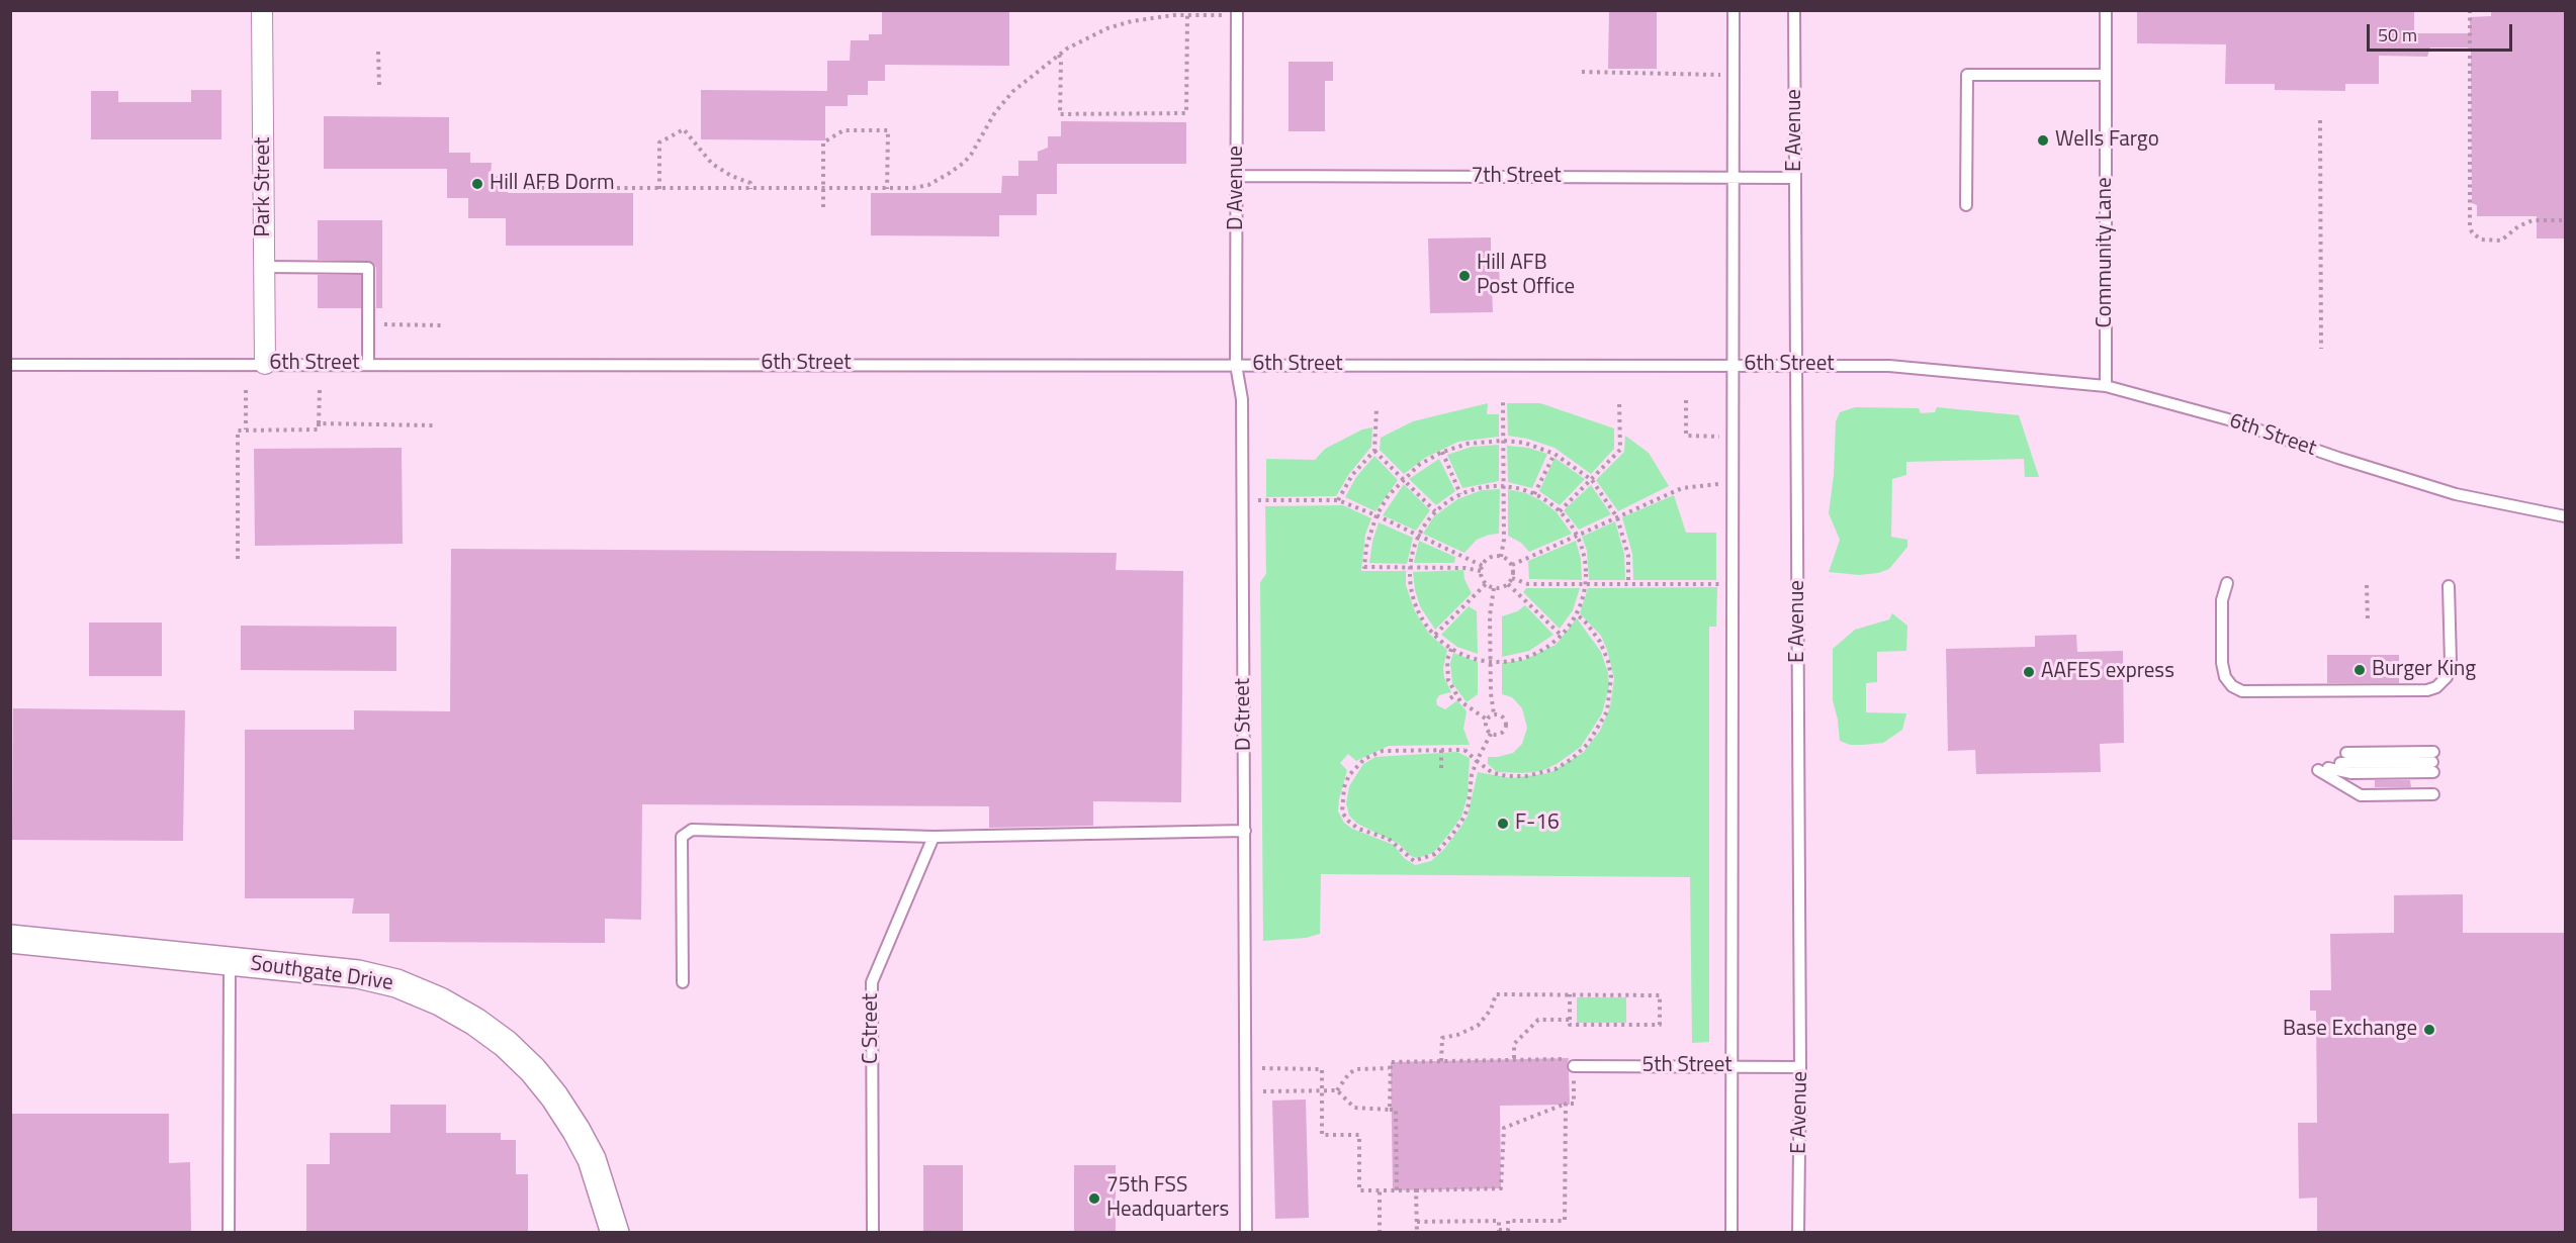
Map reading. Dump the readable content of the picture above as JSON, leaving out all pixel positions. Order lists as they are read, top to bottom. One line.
{"streets":{"main road":["Southgate Drive"],"street":["Park Street"],"lane":["E Avenue","7th Street","D Avenue","Community Lane","6th Street","D Street","C Street","5th Street"]},"crossings":[["E Avenue","7th Street"],["E Avenue","6th Street"],["E Avenue","5th Street"],["7th Street","D Avenue"],["Park Street","6th Street"],["D Avenue","6th Street"],["D Avenue","D Street"],["Community Lane","6th Street"],["6th Street","D Street"]],"places":["Wells Fargo","Hill AFB Dorm","Hill AFB Post Office","Burger King","AAFES express","F-16","Base Exchange","75th FSS Headquarters"],"scale_bar":"50 m"}
